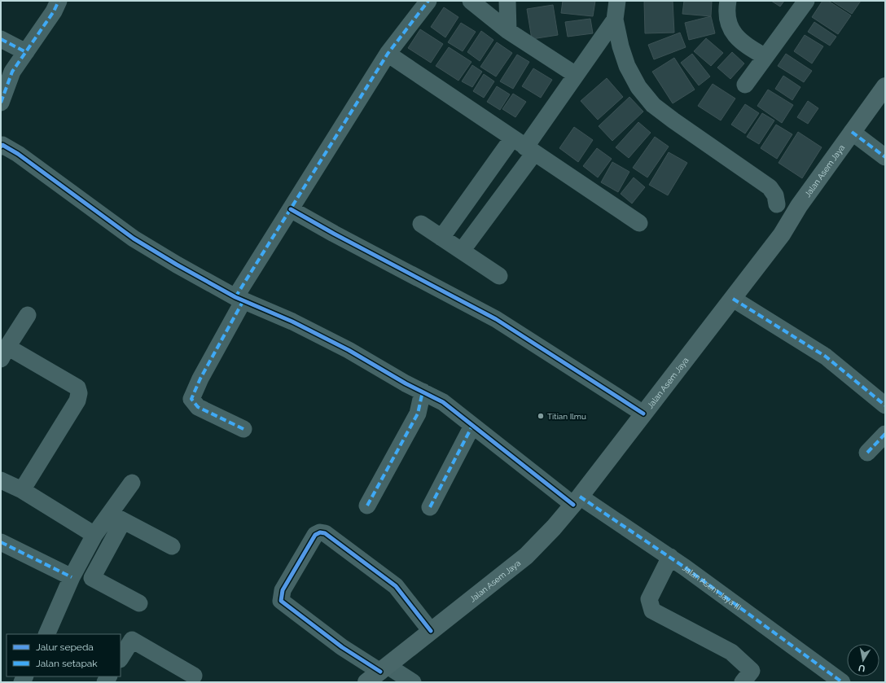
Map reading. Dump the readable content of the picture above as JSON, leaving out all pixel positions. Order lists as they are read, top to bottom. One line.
{"streets":{"main road":["Jalan Asem Jaya"],"street":["Jalan Asem Jaya III"]},"crossings":[["Jalan Asem Jaya","Jalan Asem Jaya III"]],"places":["Titian Ilmu"],"legend":["Jalur sepeda","Jalan setapak"],"north":"bottom"}
